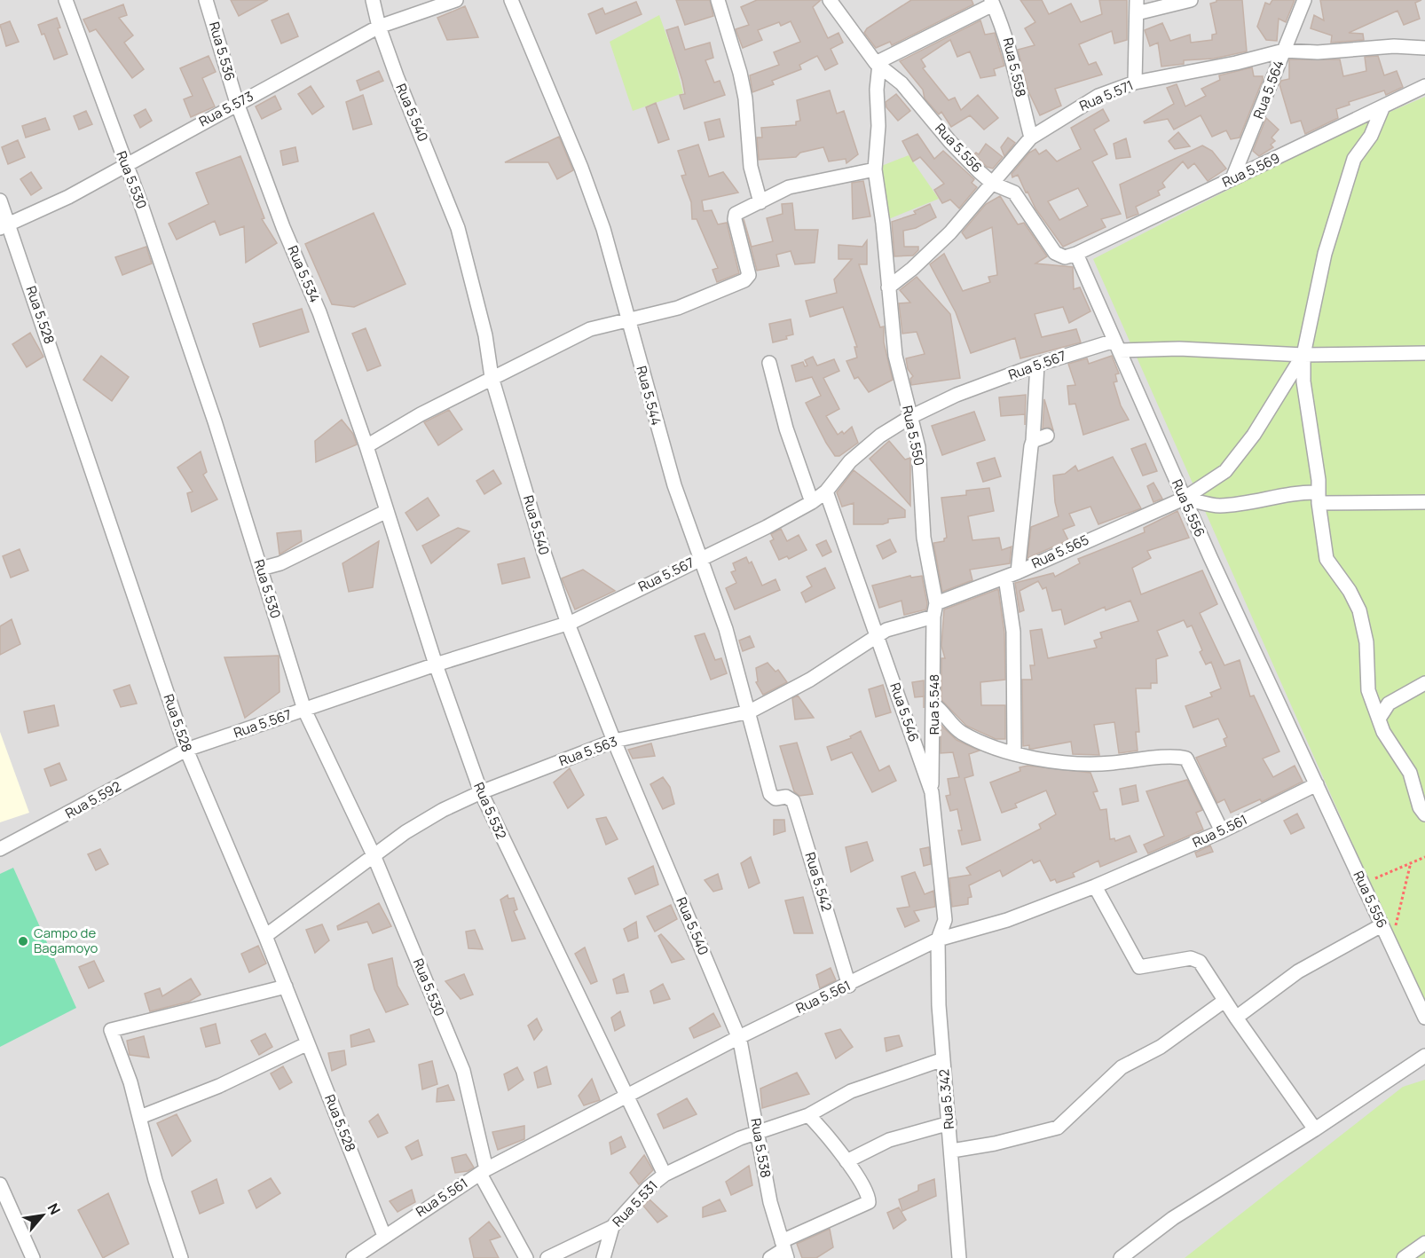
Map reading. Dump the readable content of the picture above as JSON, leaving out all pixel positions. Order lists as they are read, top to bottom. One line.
{"streets":{"street":["Rua 5.536","Rua 5.558","Rua 5.564","Rua 5.571","Rua 5.573","Rua 5.540","Rua 5.556","Rua 5.569","Rua 5.530","Rua 5.534","Rua 5.528","Rua 5.567","Rua 5.544","Rua 5.550","Rua 5.565","Rua 5.548","Rua 5.546","Rua 5.563","Rua 5.592","Rua 5.532","Rua 5.561","Rua 5.542","Rua 5.342","Rua 5.538","Rua 5.531"]},"crossings":[["Rua 5.536","Rua 5.573"],["Rua 5.536","Rua 5.534"],["Rua 5.558","Rua 5.571"],["Rua 5.564","Rua 5.571"],["Rua 5.564","Rua 5.569"],["Rua 5.571","Rua 5.556"],["Rua 5.571","Rua 5.550"],["Rua 5.573","Rua 5.540"],["Rua 5.573","Rua 5.530"],["Rua 5.573","Rua 5.534"],["Rua 5.573","Rua 5.528"],["Rua 5.540","Rua 5.567"],["Rua 5.540","Rua 5.563"],["Rua 5.540","Rua 5.561"],["Rua 5.540","Rua 5.538"],["Rua 5.556","Rua 5.569"],["Rua 5.556","Rua 5.567"],["Rua 5.556","Rua 5.550"],["Rua 5.556","Rua 5.565"],["Rua 5.556","Rua 5.561"],["Rua 5.530","Rua 5.567"],["Rua 5.530","Rua 5.563"],["Rua 5.530","Rua 5.561"],["Rua 5.534","Rua 5.532"],["Rua 5.528","Rua 5.567"],["Rua 5.528","Rua 5.563"],["Rua 5.528","Rua 5.592"],["Rua 5.528","Rua 5.561"],["Rua 5.567","Rua 5.544"],["Rua 5.567","Rua 5.550"],["Rua 5.567","Rua 5.565"],["Rua 5.567","Rua 5.546"],["Rua 5.567","Rua 5.592"],["Rua 5.567","Rua 5.532"],["Rua 5.544","Rua 5.563"],["Rua 5.544","Rua 5.542"],["Rua 5.550","Rua 5.565"],["Rua 5.550","Rua 5.548"],["Rua 5.550","Rua 5.563"],["Rua 5.565","Rua 5.548"],["Rua 5.565","Rua 5.563"],["Rua 5.548","Rua 5.546"],["Rua 5.548","Rua 5.563"],["Rua 5.546","Rua 5.563"],["Rua 5.546","Rua 5.561"],["Rua 5.546","Rua 5.342"],["Rua 5.563","Rua 5.532"],["Rua 5.532","Rua 5.561"],["Rua 5.532","Rua 5.531"],["Rua 5.561","Rua 5.542"],["Rua 5.561","Rua 5.342"],["Rua 5.561","Rua 5.538"],["Rua 5.561","Rua 5.531"]],"places":["Campo de Bagamoyo"],"north":"top right"}
